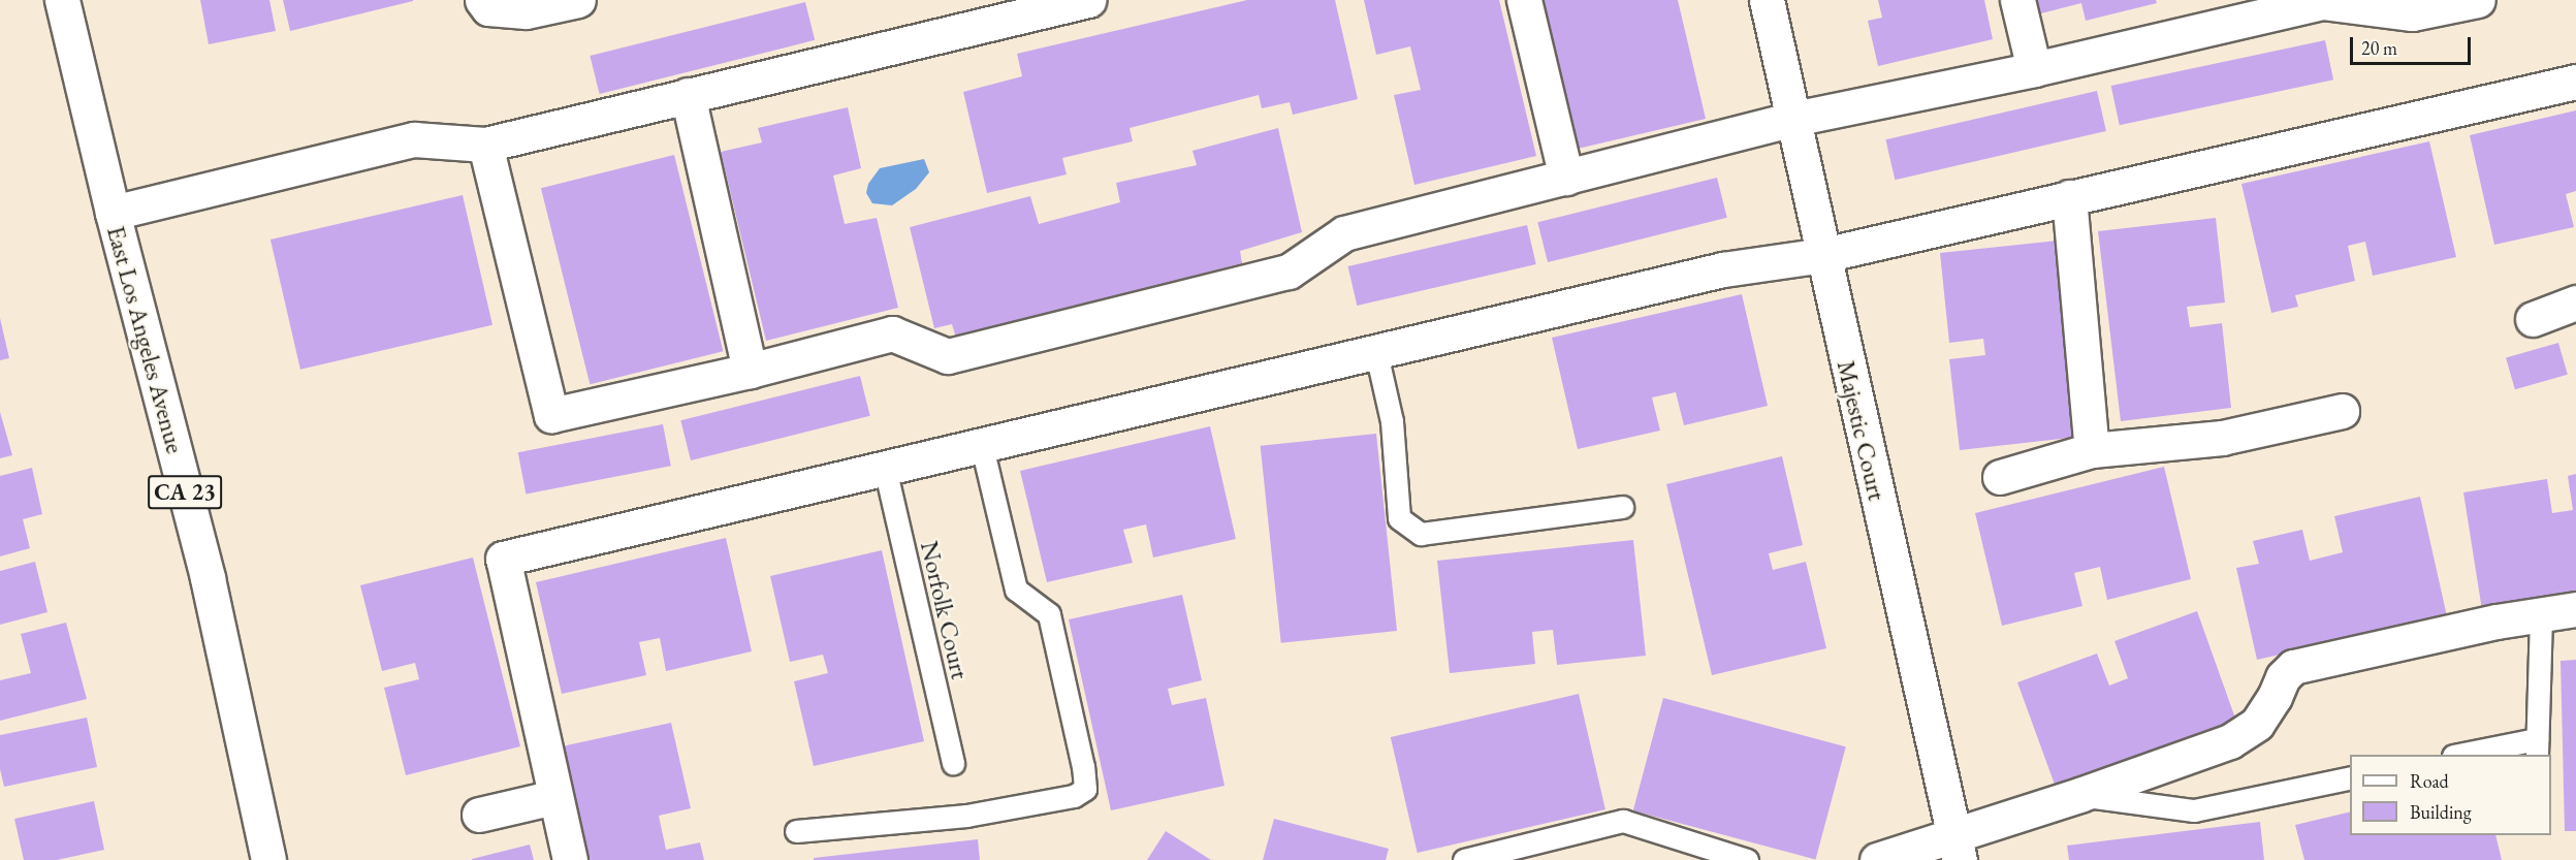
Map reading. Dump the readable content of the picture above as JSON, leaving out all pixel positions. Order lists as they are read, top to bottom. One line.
{"streets":{"street":["East Los Angeles Avenue","Majestic Court","CA 23"],"lane":["Norfolk Court"]},"legend":["Road","Building"],"scale_bar":"20 m"}
